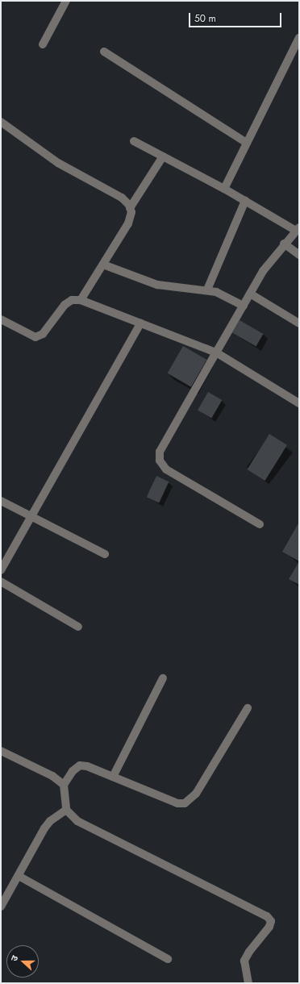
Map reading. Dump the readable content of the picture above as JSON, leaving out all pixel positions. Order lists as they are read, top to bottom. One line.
{"scale_bar":"50 m","north":"left"}
